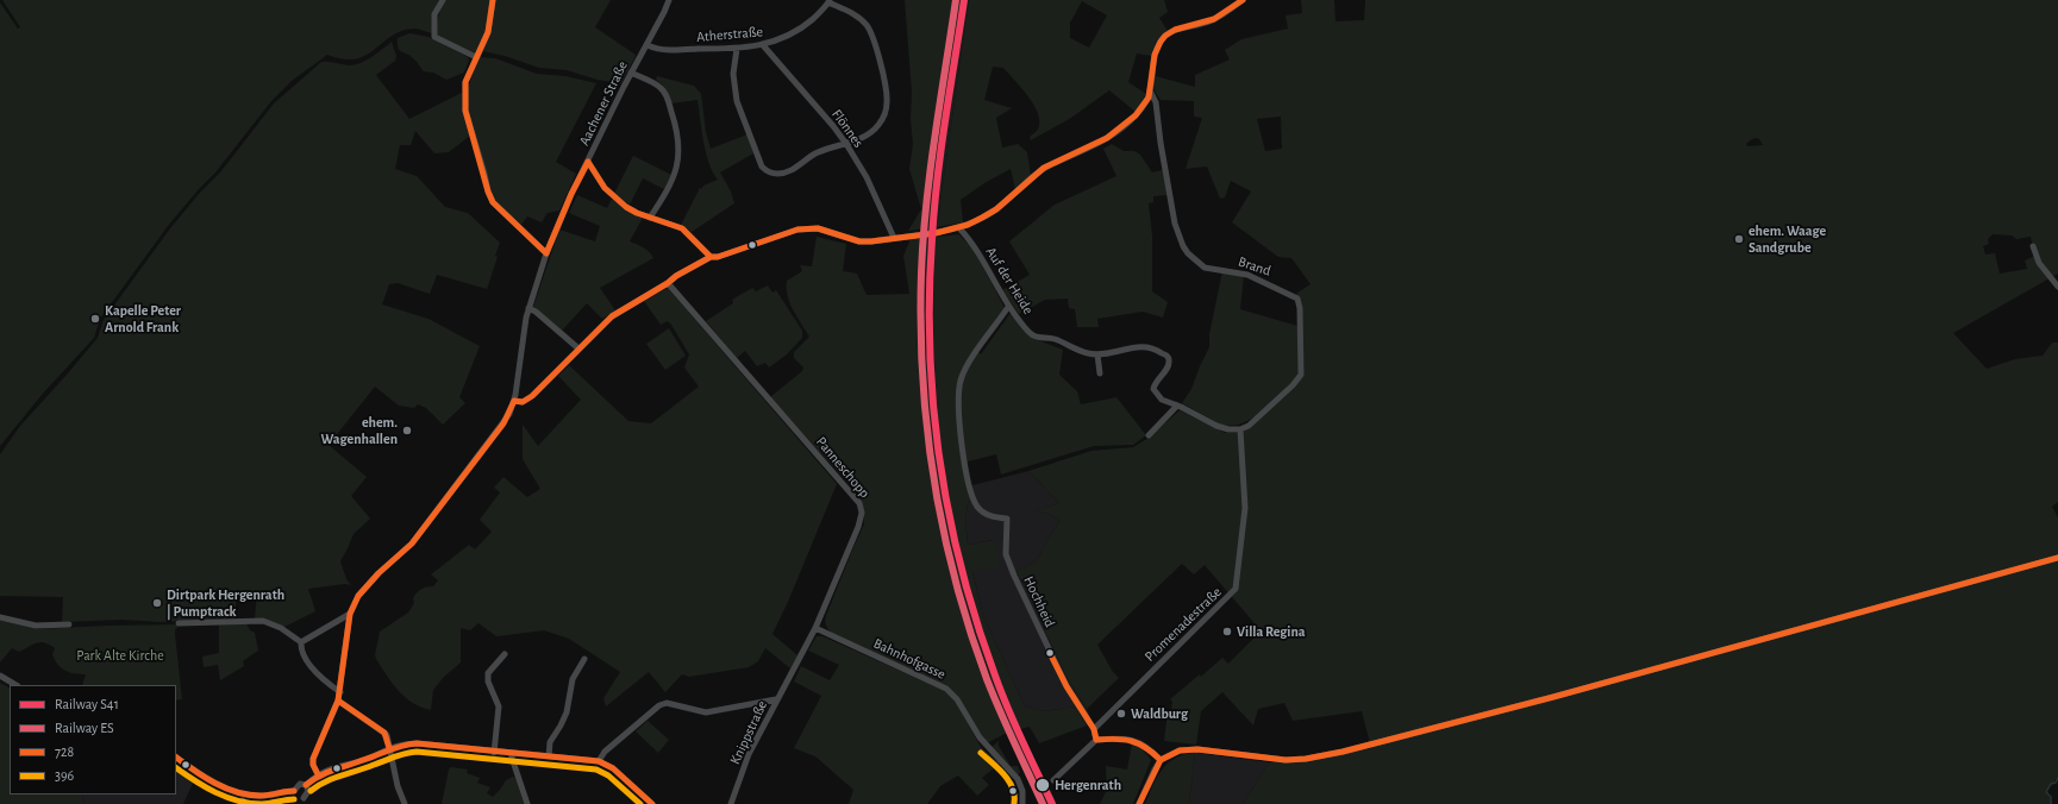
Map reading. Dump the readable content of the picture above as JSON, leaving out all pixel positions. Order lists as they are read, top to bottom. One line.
{"streets":{"street":["Atherstraße","Aachener Straße","Flönnes","Brand","Auf der Heide","Panneschopp","Hochheid","Promenadestraße","Bahnhofgasse","Knippstraße"]},"crossings":[["Atherstraße","Aachener Straße"],["Atherstraße","Flönnes"],["Brand","Auf der Heide"],["Brand","Promenadestraße"],["Auf der Heide","Hochheid"],["Auf der Heide","Promenadestraße"],["Panneschopp","Bahnhofgasse"],["Panneschopp","Knippstraße"],["Hochheid","Promenadestraße"]],"parks":["Park Alte Kirche"],"places":["ehem. Waage Sandgrube","Kapelle Peter Arnold Frank","ehem. Wagenhallen","Dirtpark Hergenrath | Pumptrack","Villa Regina","Waldburg","Hergenrath"],"lines":["rail line S41","rail line ES","transit line 728","transit line 396"],"legend":["Railway S41","Railway ES","728","396"]}
